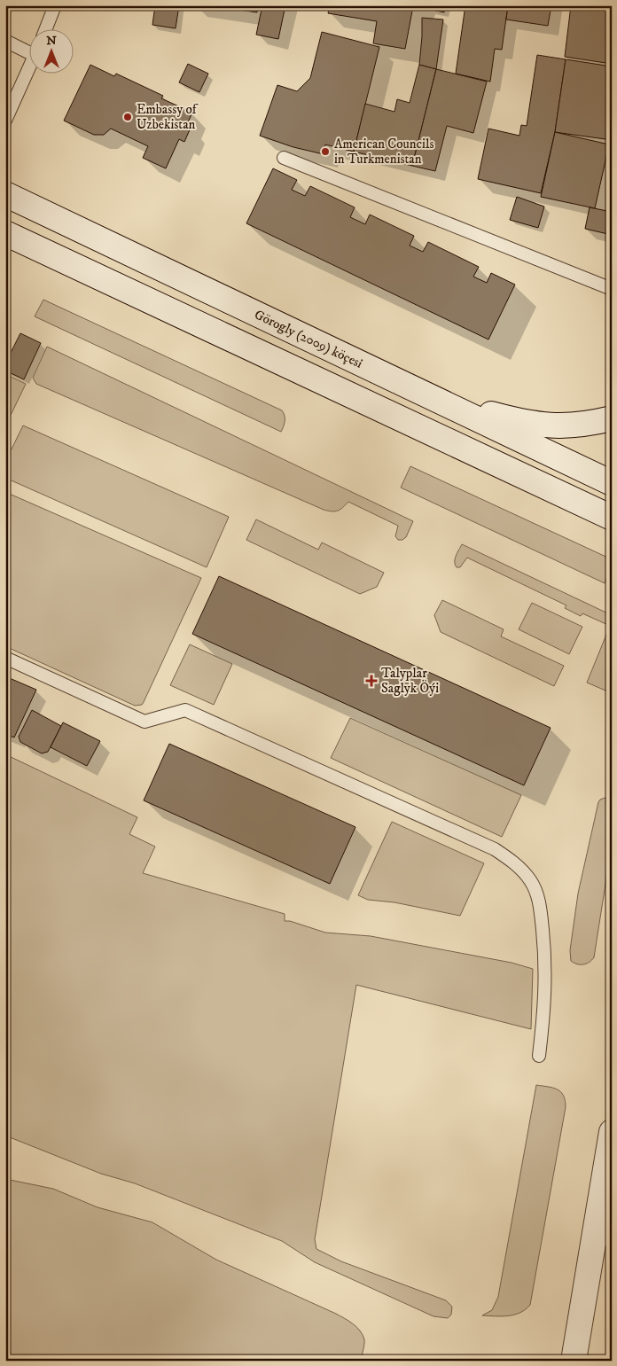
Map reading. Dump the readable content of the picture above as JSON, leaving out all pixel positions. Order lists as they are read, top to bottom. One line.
{"streets":{"main road":["Görogly (2009) köçesi"]},"places":{"other":["Embassy of Uzbekistan","American Councils in Turkmenistan"],"health":["Talyplar Saglyk Öýi"]},"north":"top"}
